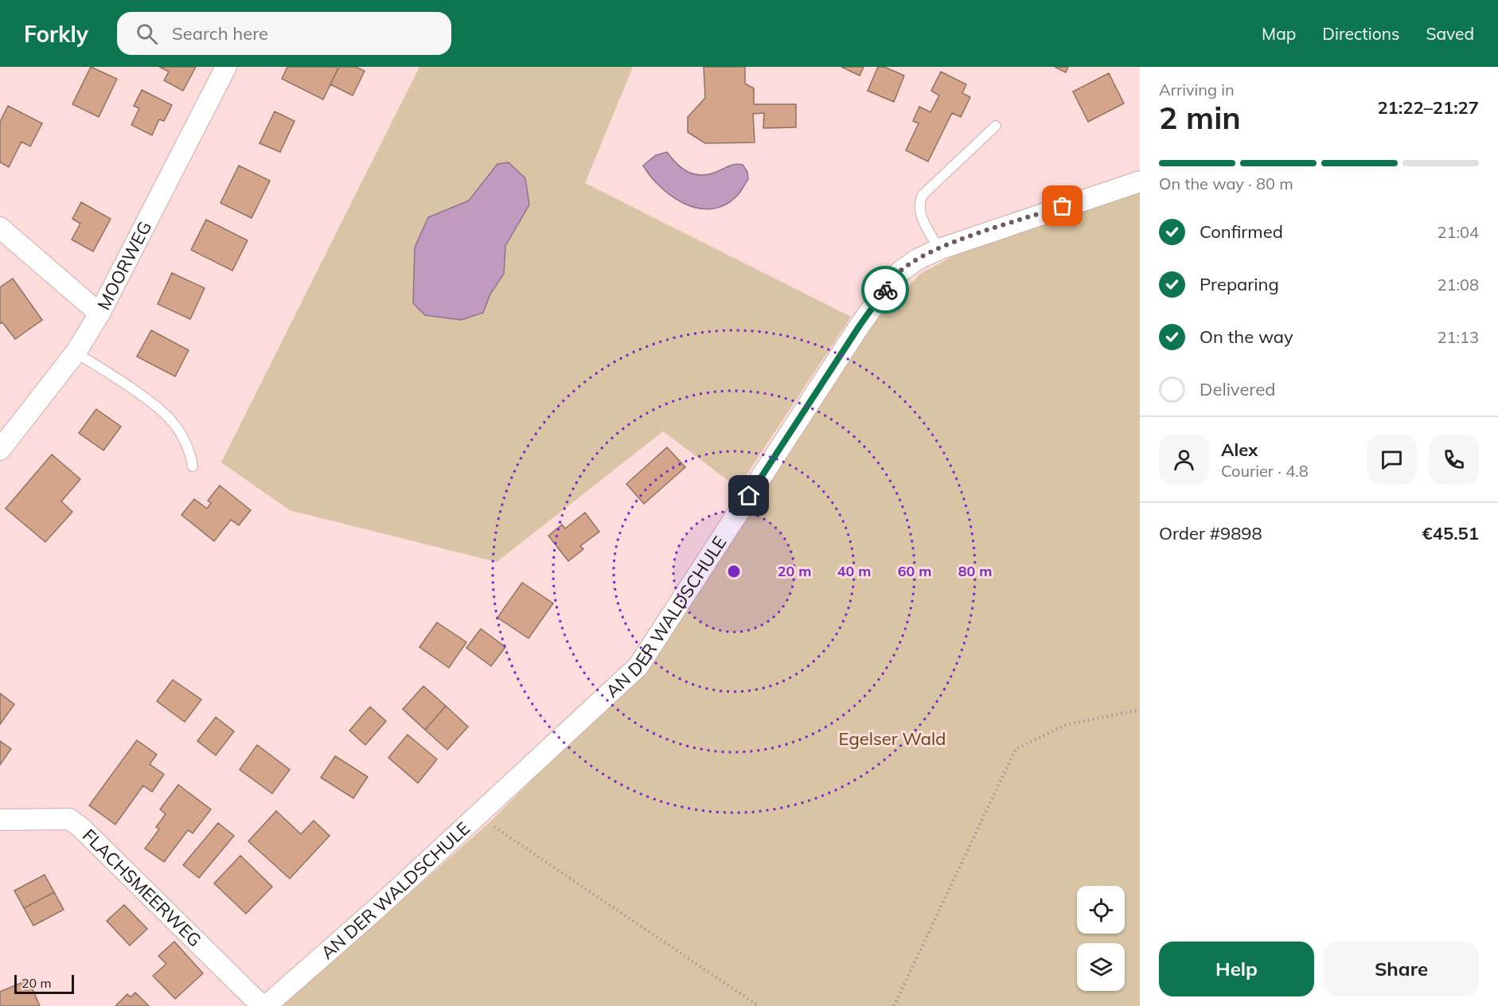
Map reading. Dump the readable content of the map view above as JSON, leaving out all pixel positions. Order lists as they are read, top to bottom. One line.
{"streets":{"street":["MOORWEG","AN DER WALDSCHULE","FLACHSMEERWEG"]},"parks":["Egelser Wald"],"scale_bar":"20 m","page":{"header":"Forkly","search":"Search here","nav":["Map","Directions","Saved"],"heading":["2 min","Arriving in","21:22–21:27"],"panel":["Alex","Courier · 4.8","Order #9898","€45.51"],"bar":"On the way · 80 m","list":[["Confirmed","21:04"],["Preparing","21:08"],["On the way","21:13"],"Delivered"],"buttons":["Help","Share"],"scale":"20 m"},"rings":["20 m","40 m","60 m","80 m"]}
